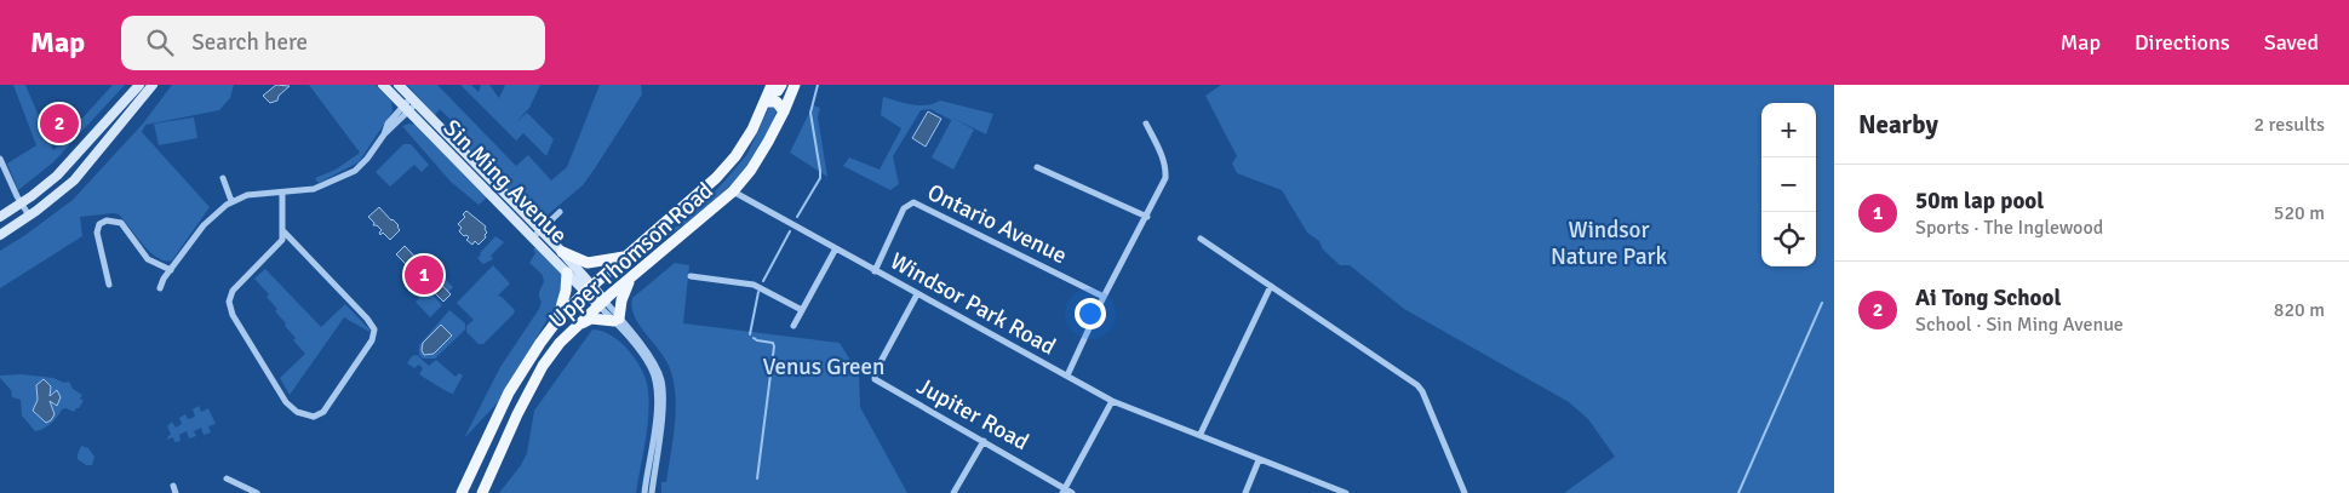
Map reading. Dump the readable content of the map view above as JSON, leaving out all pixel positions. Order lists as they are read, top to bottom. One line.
{"streets":{"main road":["Sin Ming Avenue","Upper Thomson Road"],"street":["Ontario Avenue","Windsor Park Road","Jupiter Road"]},"crossings":[["Sin Ming Avenue","Upper Thomson Road"],["Ontario Avenue","Windsor Park Road"],["Upper Thomson Road","Windsor Park Road"],["Windsor Park Road","Jupiter Road"]],"parks":["Windsor Nature Park","Venus Green"],"page":{"header":"Map","search":"Search here","nav":["Map","Directions","Saved"],"heading":["Nearby","2 results"],"pins":["2","1"],"map_buttons":["+","−"],"list":[{"mark":"1","name":"50m lap pool","note":"Sports · The Inglewood","value":"520 m"},{"mark":"2","name":"Ai Tong School","note":"School · Sin Ming Avenue","value":"820 m"}]}}
